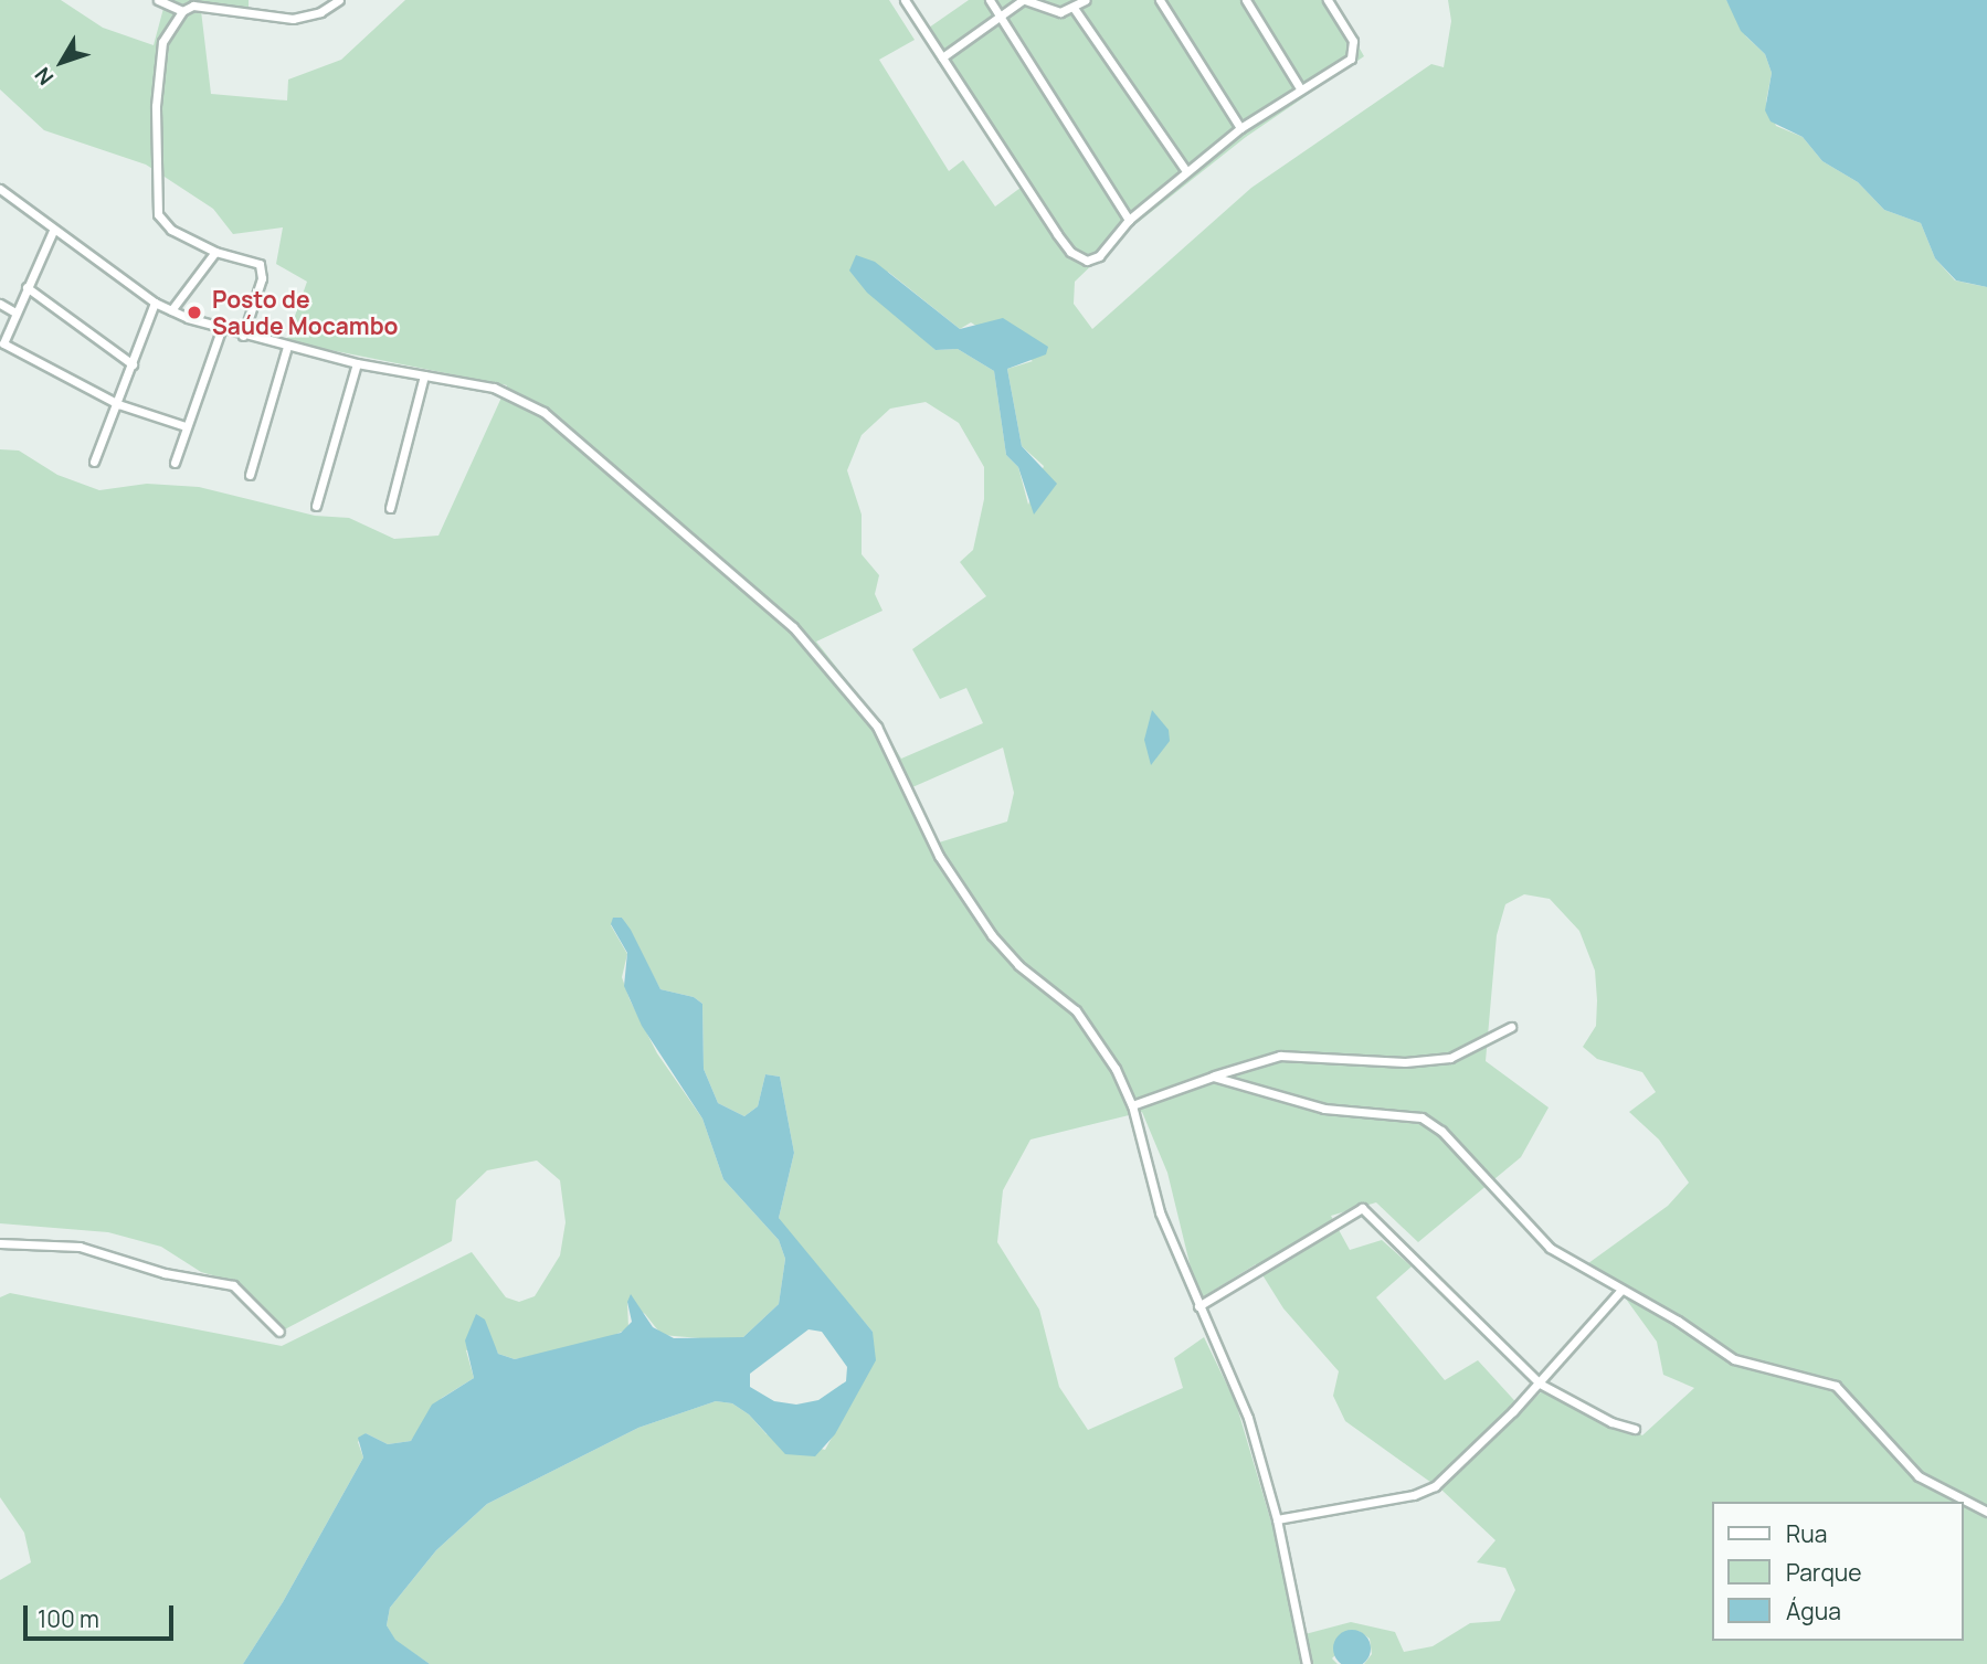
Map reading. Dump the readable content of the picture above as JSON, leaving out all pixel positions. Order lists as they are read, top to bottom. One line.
{"places":["Posto de Saúde Mocambo"],"legend":["Rua","Parque","Água"],"scale_bar":"100 m","north":"bottom left"}
